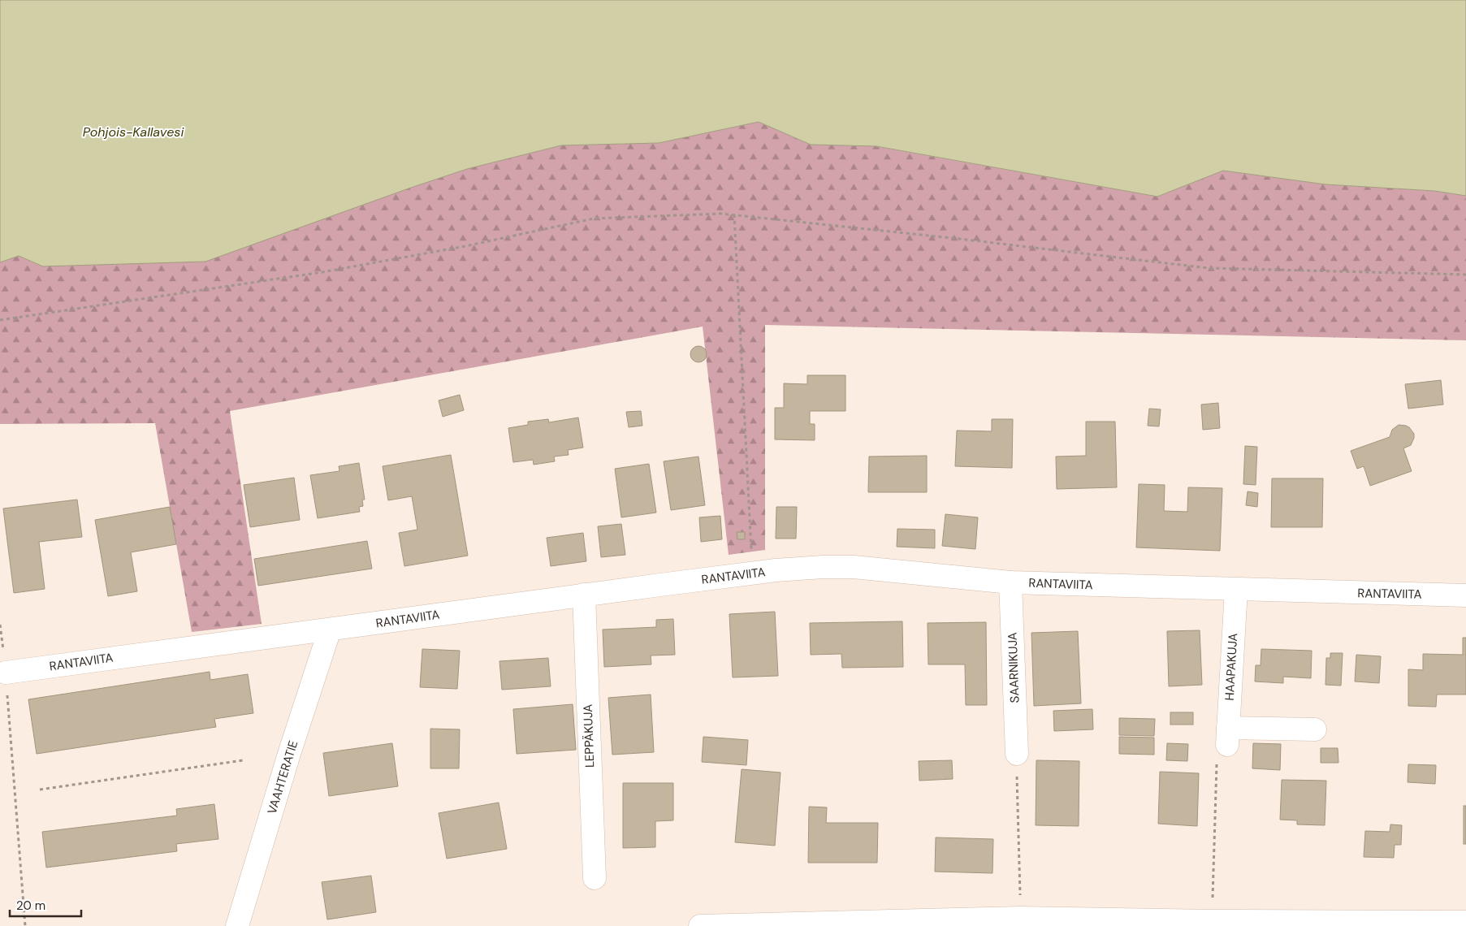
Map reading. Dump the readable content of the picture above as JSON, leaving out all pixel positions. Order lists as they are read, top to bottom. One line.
{"streets":{"street":["RANTAVIITA","HAAPAKUJA","SAARNIKUJA","LEPPÄKUJA","VAAHTERATIE"]},"crossings":[["RANTAVIITA","HAAPAKUJA"],["RANTAVIITA","SAARNIKUJA"],["RANTAVIITA","LEPPÄKUJA"],["RANTAVIITA","VAAHTERATIE"]],"water":["Pohjois-Kallavesi"],"scale_bar":"20 m"}
